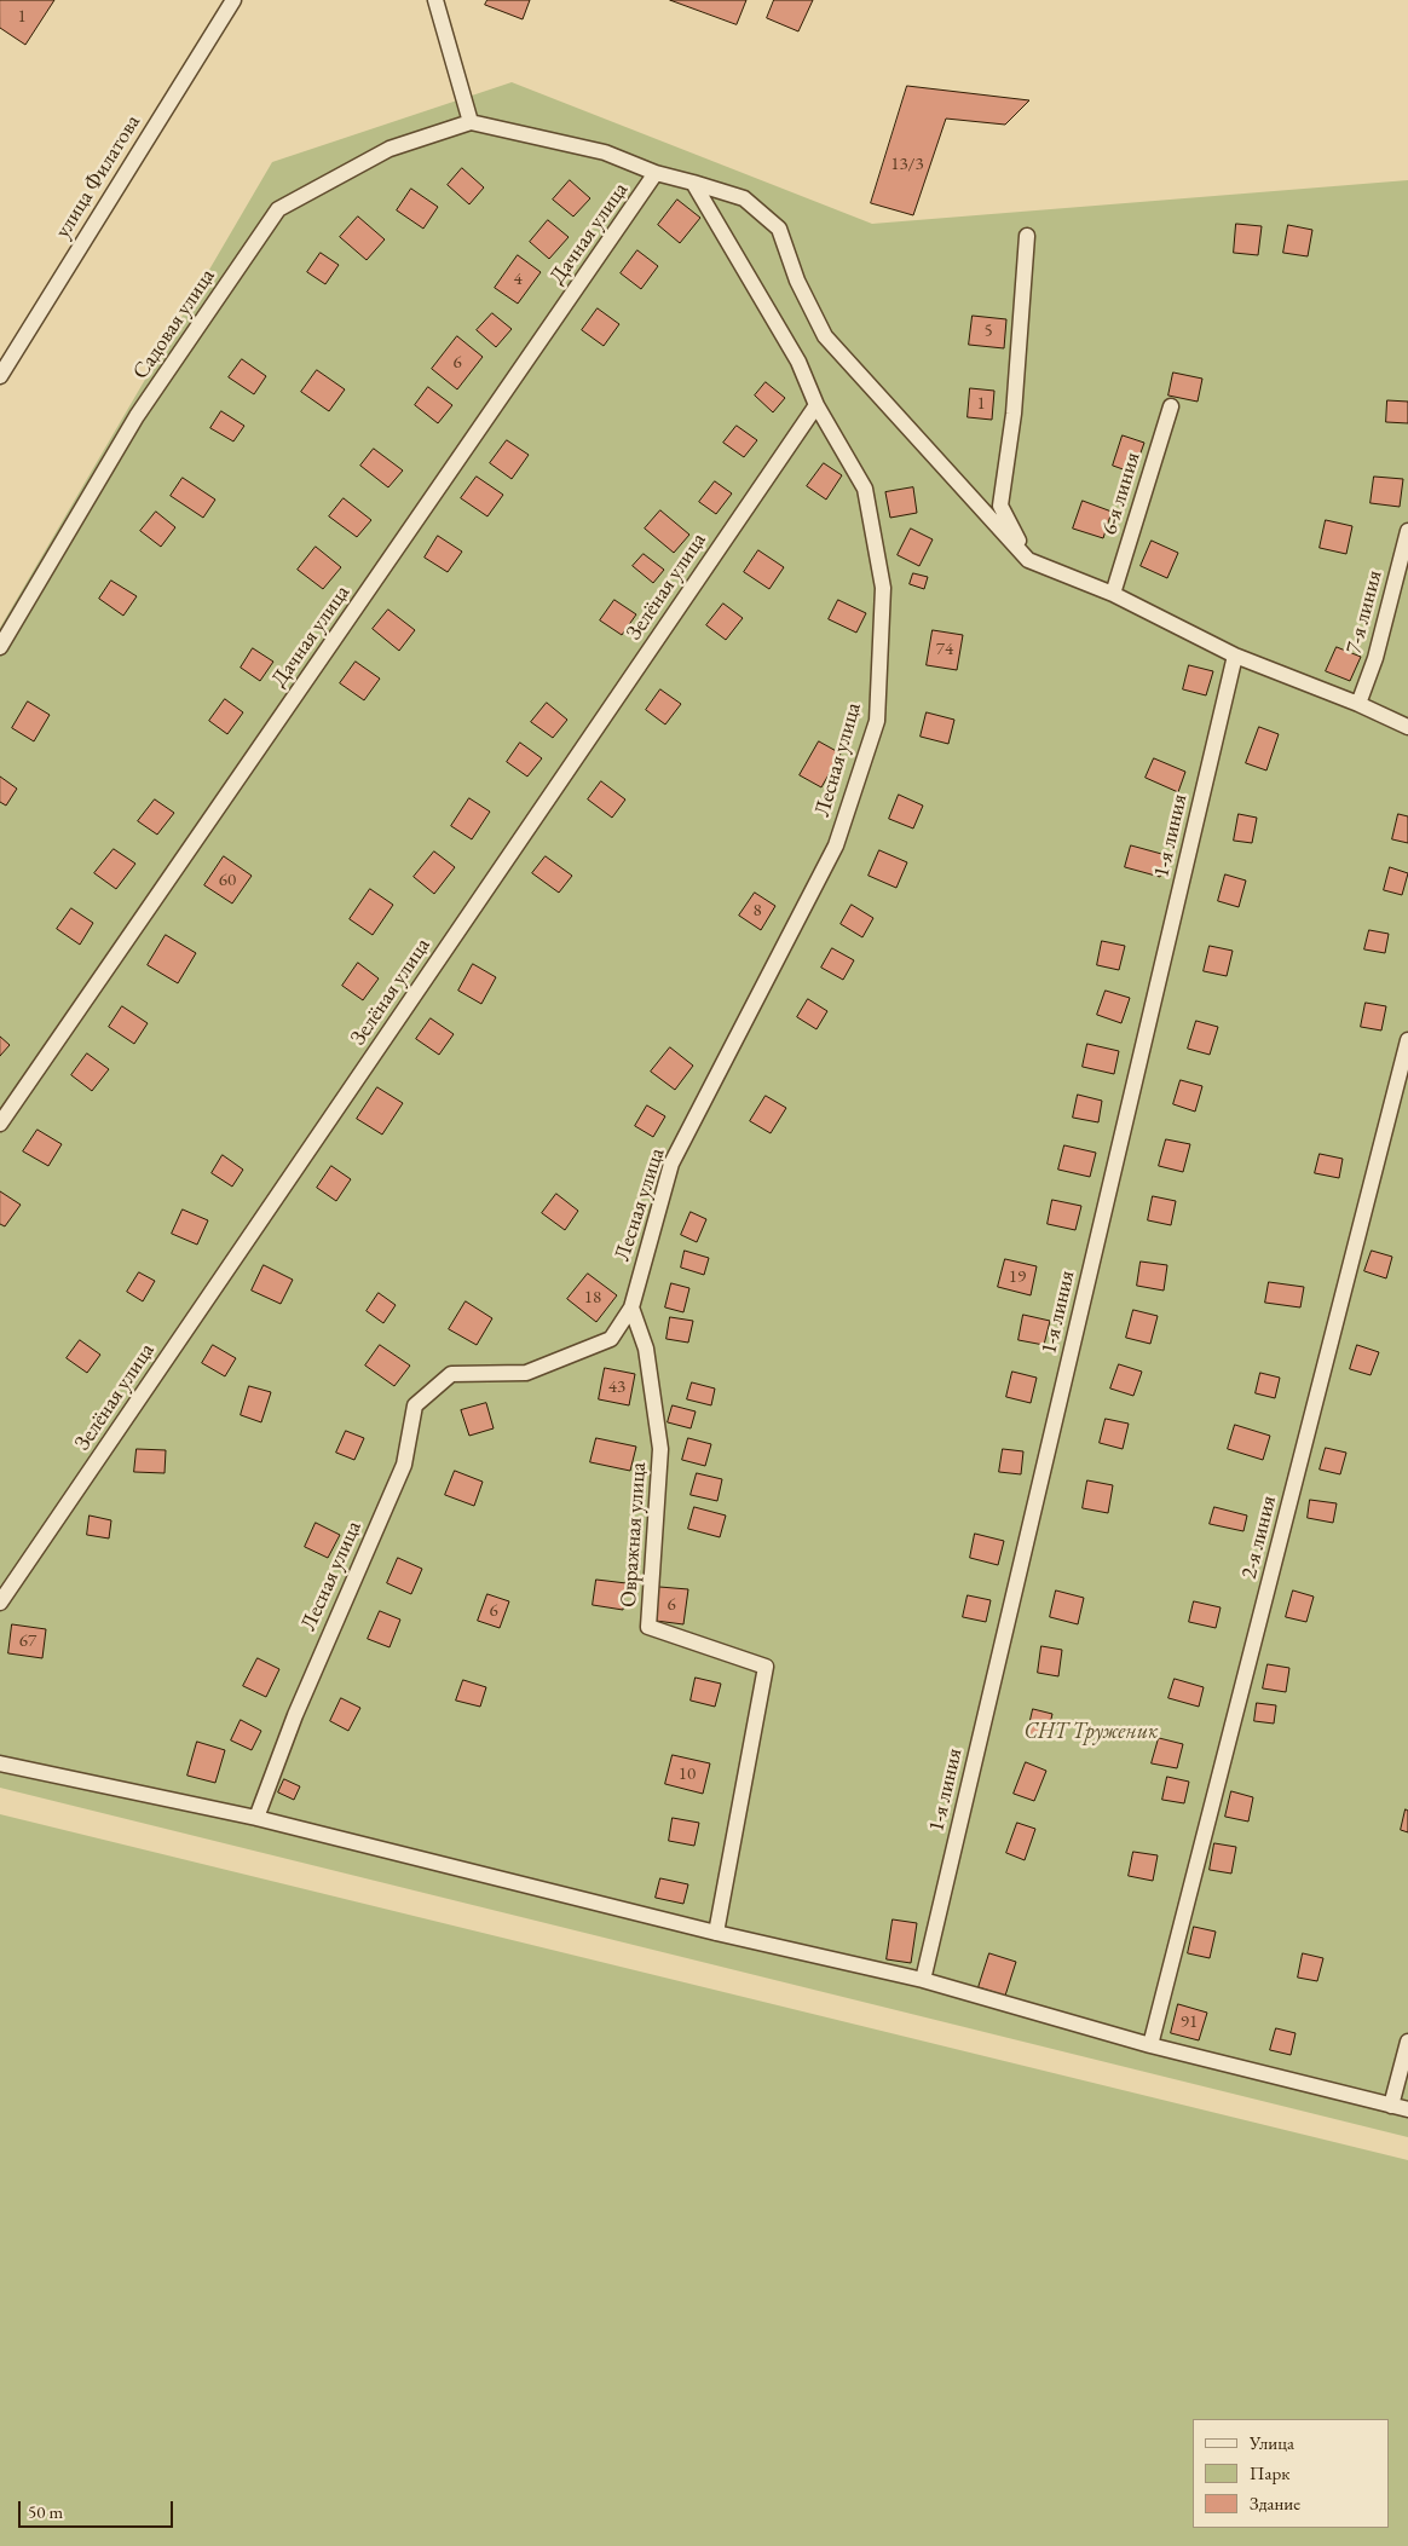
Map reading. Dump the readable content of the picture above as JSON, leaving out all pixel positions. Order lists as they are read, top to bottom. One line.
{"streets":{"street":["улица Филатова","Дачная улица","Садовая улица","6-я линия","Зелёная улица","7-я линия","Лесная улица","1-я линия","Овражная улица","2-я линия"]},"crossings":[["Зелёная улица","Лесная улица"],["Лесная улица","Овражная улица"]],"parks":["СНТ Труженик"],"house_numbers":["1","13/3","4","5","6","1","74","60","8","19","18","43","6","6","67","10","91"],"legend":["Улица","Парк","Здание"],"scale_bar":"50 m"}
